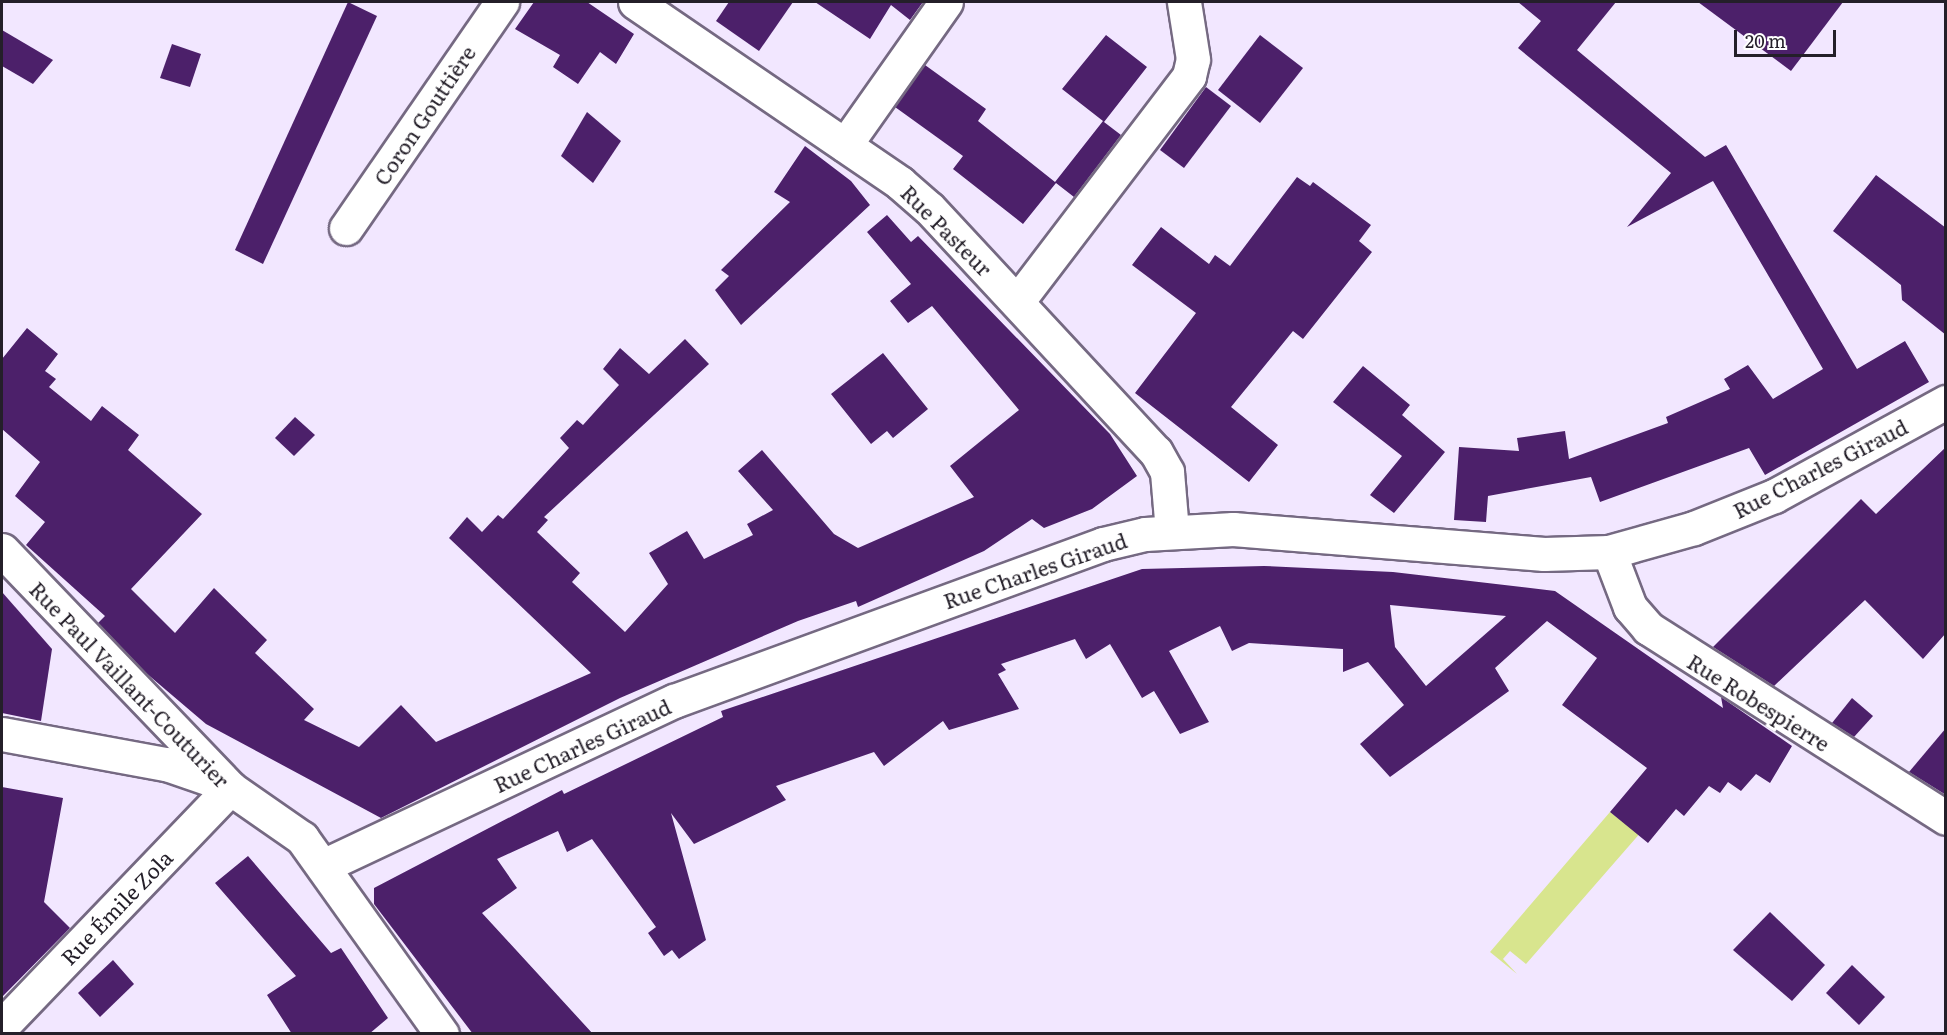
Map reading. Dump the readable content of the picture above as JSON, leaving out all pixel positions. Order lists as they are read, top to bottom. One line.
{"streets":{"street":["Coron Gouttière","Rue Pasteur","Rue Charles Giraud","Rue Paul Vaillant-Couturier","Rue Robespierre","Rue Émile Zola"]},"crossings":[["Rue Pasteur","Rue Charles Giraud"],["Rue Charles Giraud","Rue Paul Vaillant-Couturier"],["Rue Charles Giraud","Rue Robespierre"],["Rue Paul Vaillant-Couturier","Rue Émile Zola"]],"scale_bar":"20 m"}
